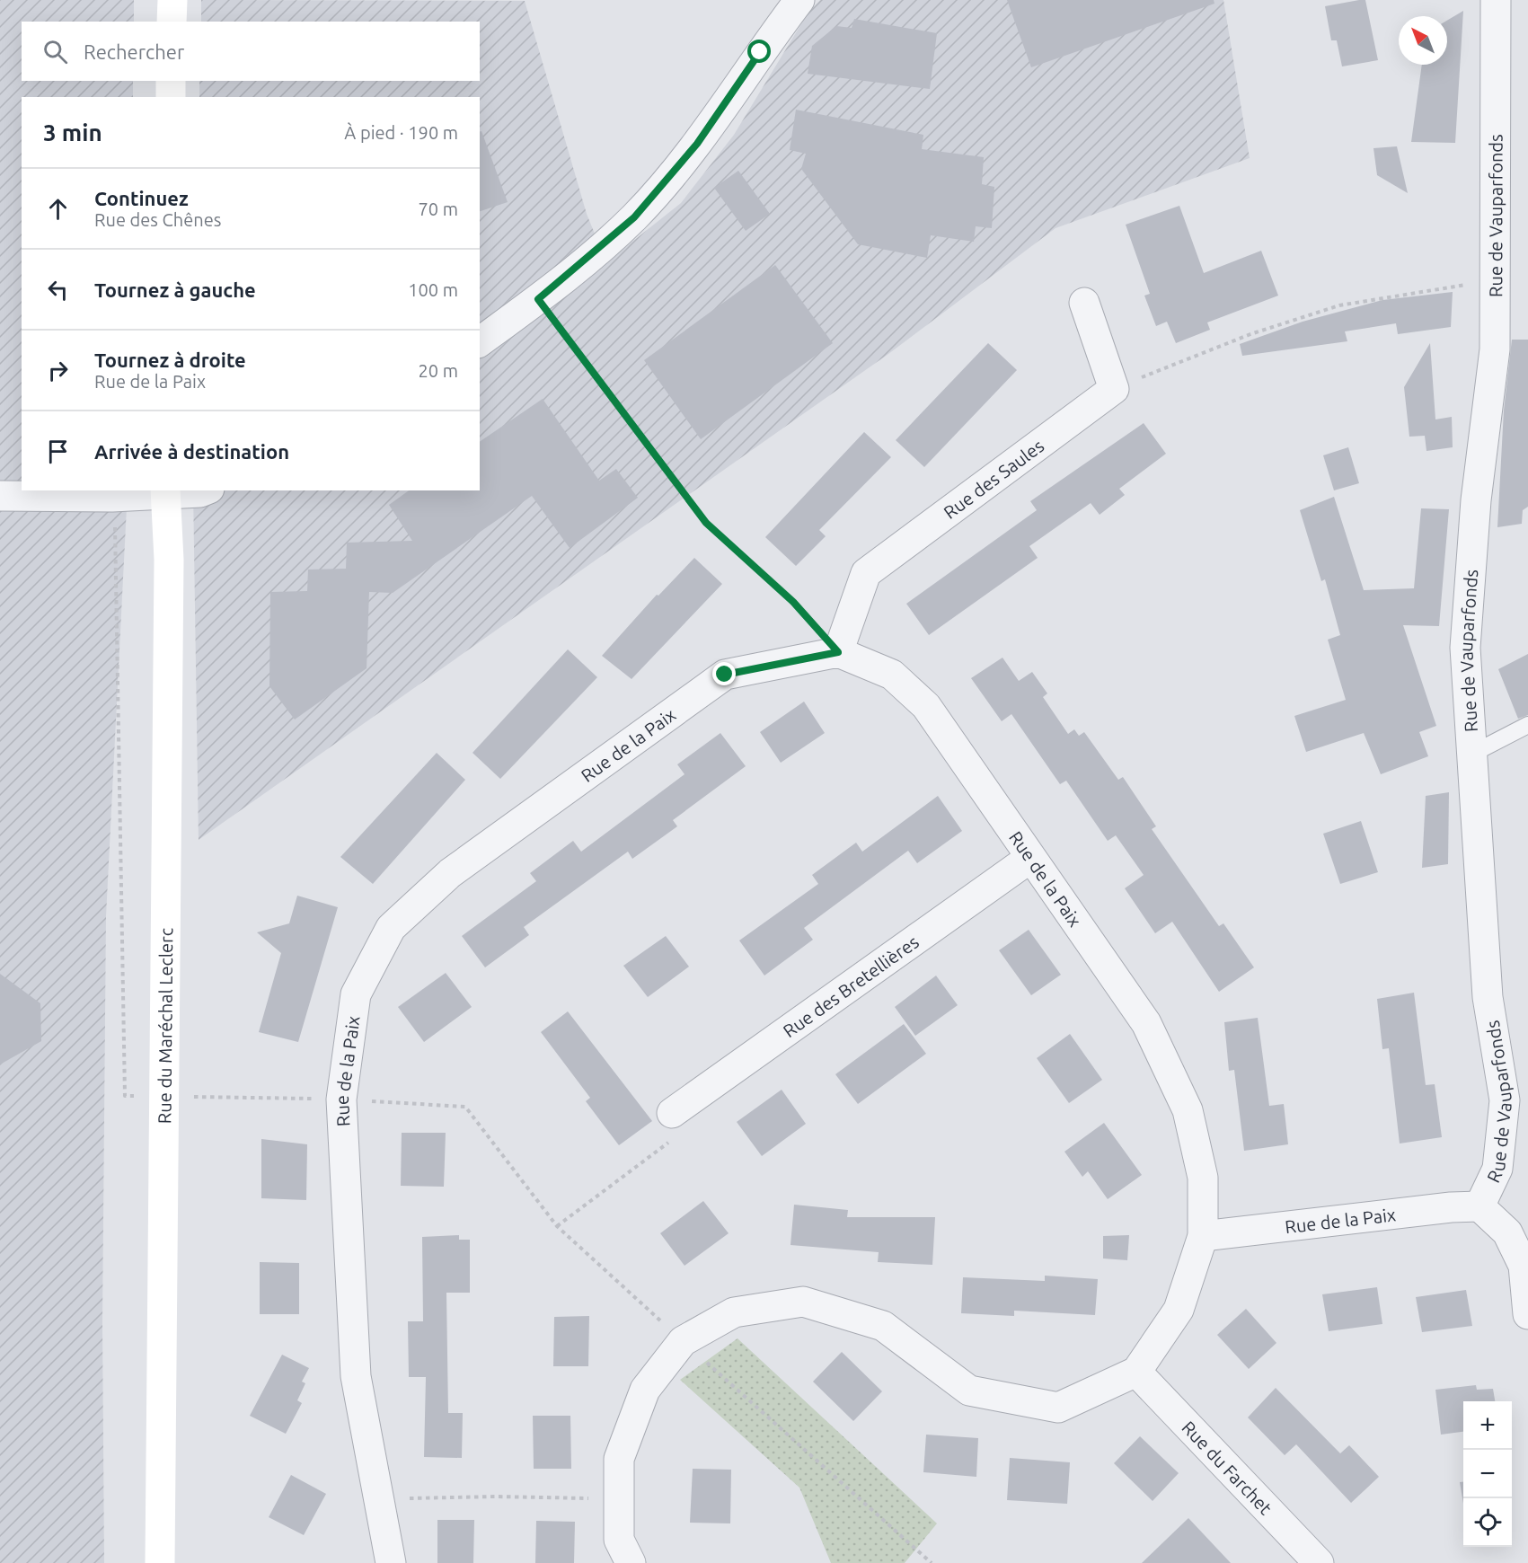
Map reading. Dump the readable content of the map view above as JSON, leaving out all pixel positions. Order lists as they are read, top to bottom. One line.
{"streets":{"main road":["Rue du Maréchal Leclerc"],"street":["Rue de Vauparfonds","Rue des Saules","Rue de la Paix","Rue des Bretellières","Rue du Farchet"]},"crossings":[["Rue de Vauparfonds","Rue de la Paix"],["Rue des Saules","Rue de la Paix"],["Rue de la Paix","Rue des Bretellières"],["Rue de la Paix","Rue du Farchet"]],"north":"top left","page":{"search":"Rechercher","heading":["3 min","À pied · 190 m"],"list":[["Continuez","Rue des Chênes","70 m"],["Tournez à gauche","100 m"],["Tournez à droite","Rue de la Paix","20 m"],"Arrivée à destination"],"map_buttons":["+","−"]}}
